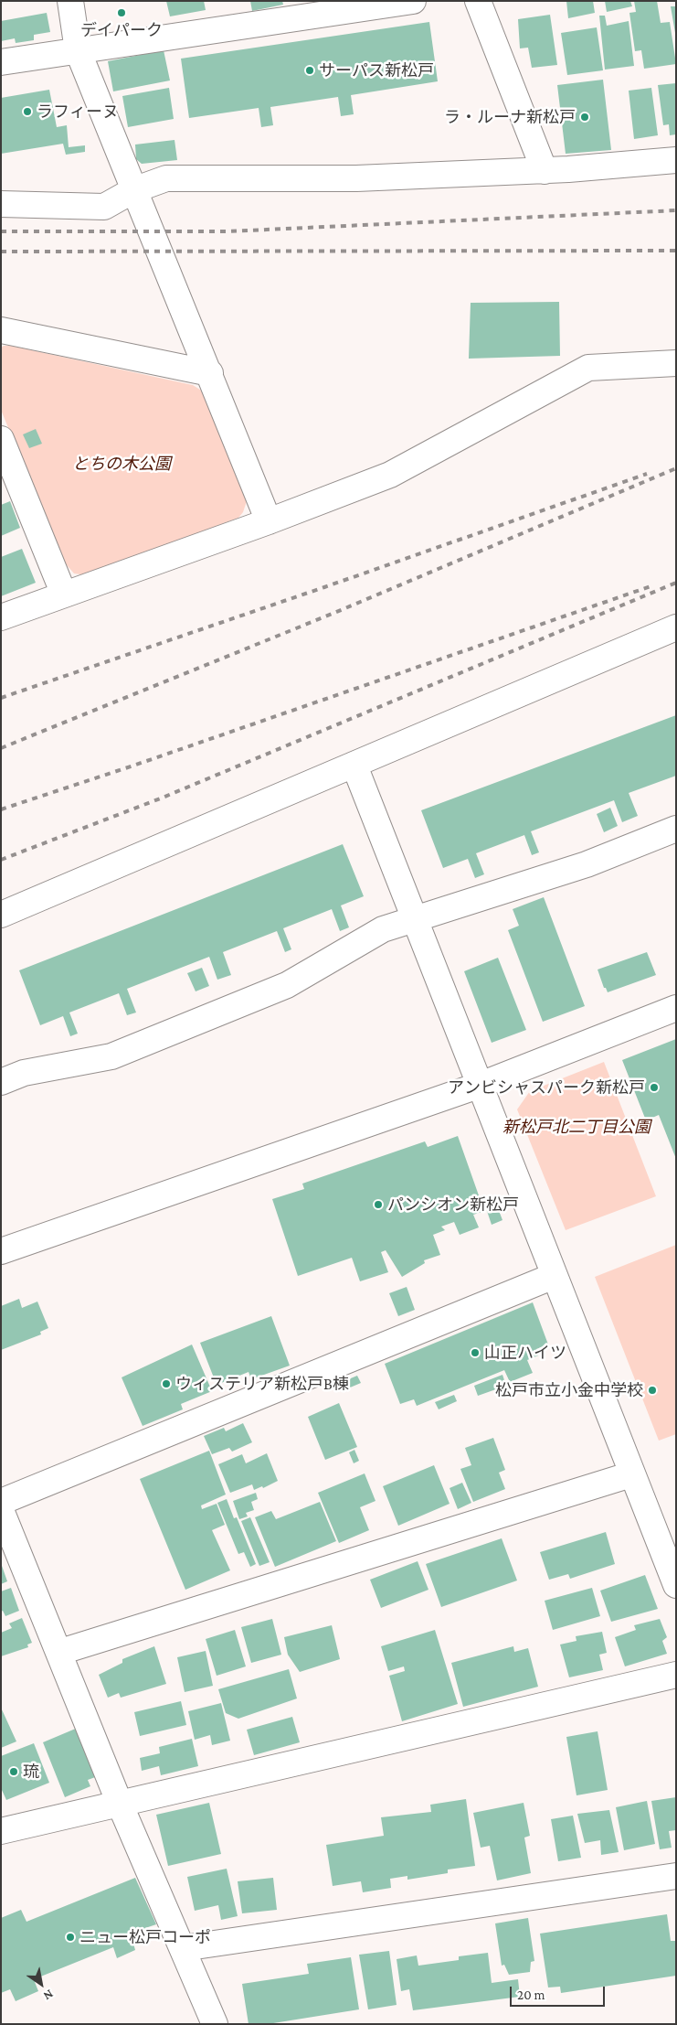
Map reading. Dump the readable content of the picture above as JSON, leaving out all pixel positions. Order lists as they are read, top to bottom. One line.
{"parks":["とちの木公園","新松戸北二丁目公園"],"places":["デイパーク","サーパス新松戸","ラフィーヌ","ラ・ルーナ新松戸","アンビシャスパーク新松戸","パンシオン新松戸","山正ハイツ","ウィステリア新松戸B棟","松戸市立小金中学校","琉","ニュー松戸コーポ"],"scale_bar":"20 m","north":"bottom right"}
